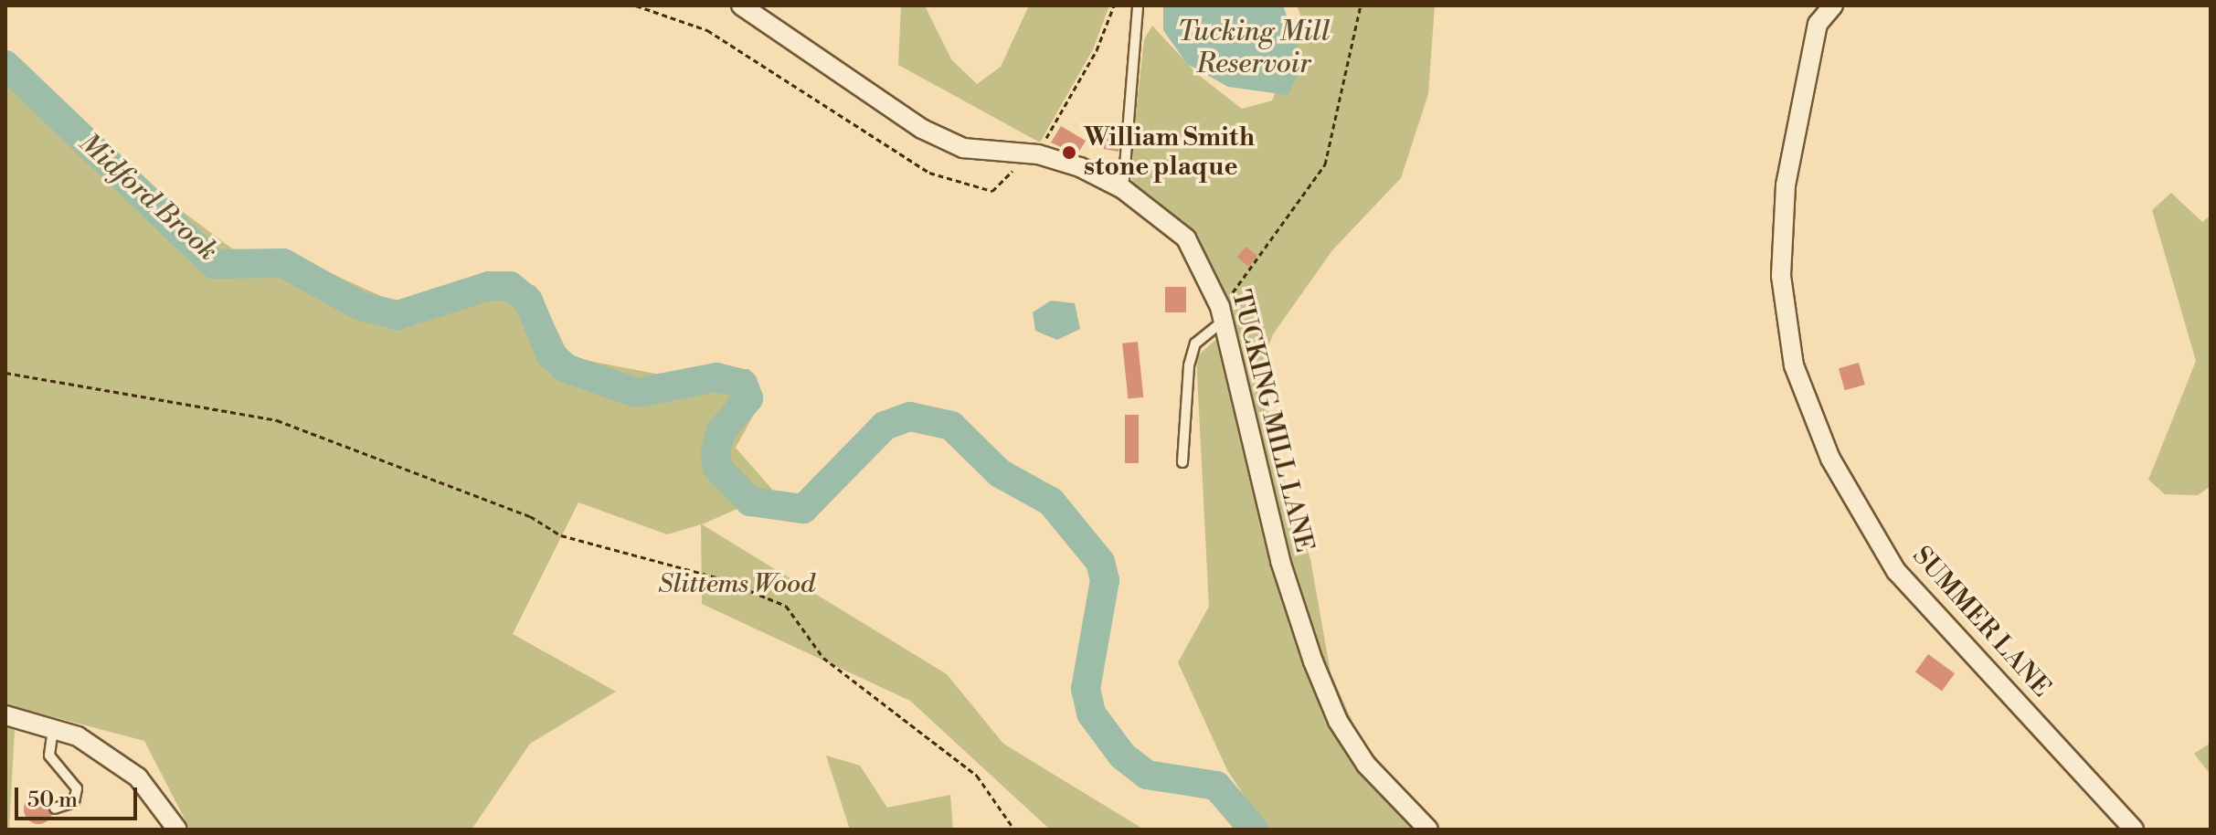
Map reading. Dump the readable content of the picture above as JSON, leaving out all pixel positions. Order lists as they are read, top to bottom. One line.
{"streets":{"street":["TUCKING MILL LANE","SUMMER LANE"]},"water":["Tucking Mill Reservoir","Midford Brook"],"parks":["Slittems Wood"],"places":["William Smith stone plaque"],"scale_bar":"50 m"}
